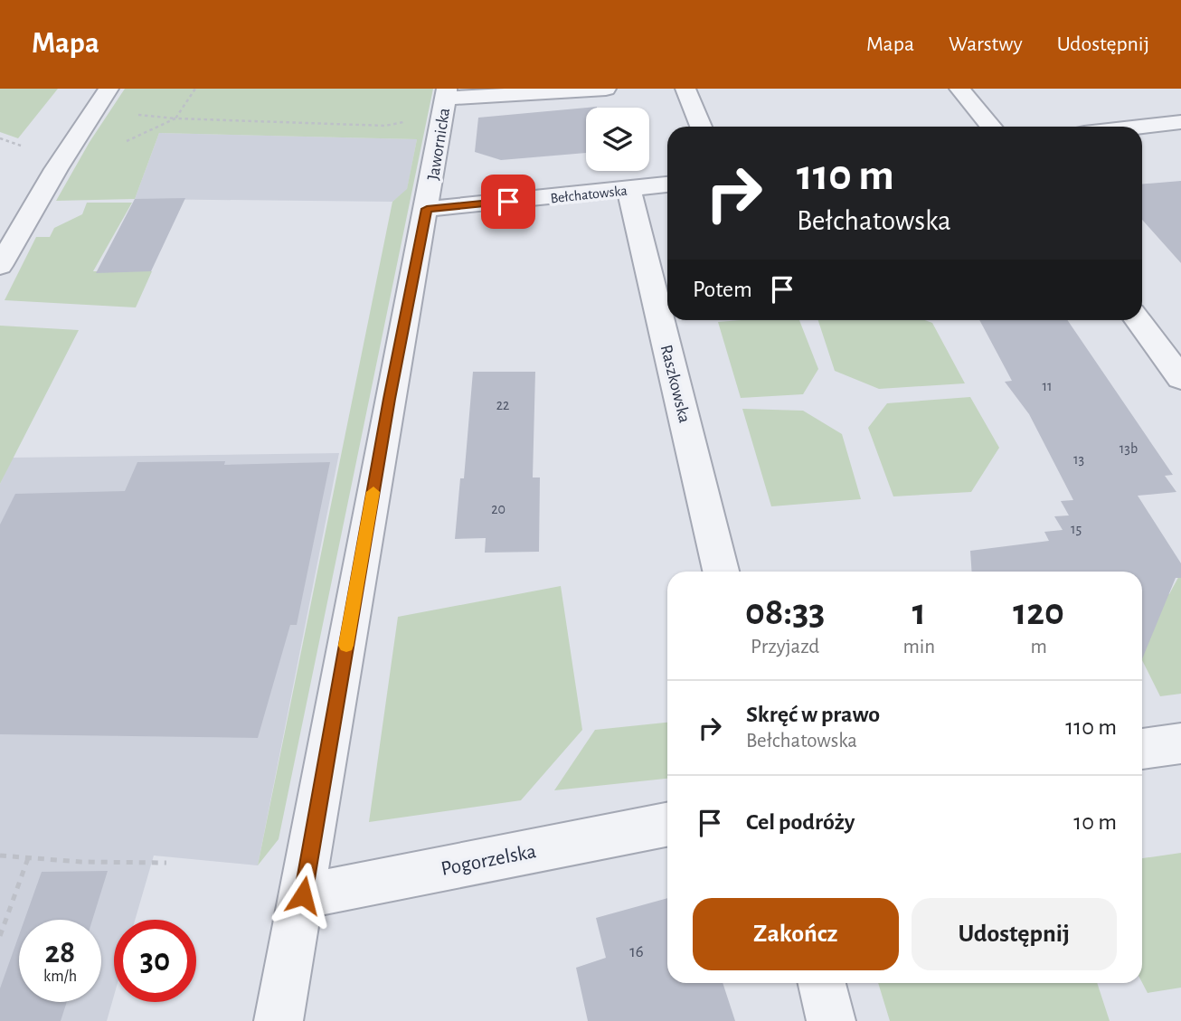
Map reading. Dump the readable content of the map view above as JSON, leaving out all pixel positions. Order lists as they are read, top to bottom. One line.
{"streets":{"street":["Jawornicka","Bełchatowska","Raszkowska","Pogorzelska"]},"crossings":[["Jawornicka","Bełchatowska"],["Jawornicka","Pogorzelska"],["Bełchatowska","Raszkowska"]],"house_numbers":["11","22","13b","13","20","15","16"],"page":{"header":"Mapa","nav":["Mapa","Warstwy","Udostępnij"],"turn":["110 m","Bełchatowska"],"then":"Potem","eta":["08:33","Przyjazd","1","min","120","m"],"list":[{"name":"Skręć w prawo","note":"Bełchatowska","value":"110 m"},{"name":"Cel podróży","value":"10 m"}],"buttons":["Zakończ","Udostępnij"],"speed":"28 km/h","limit":"30"}}
